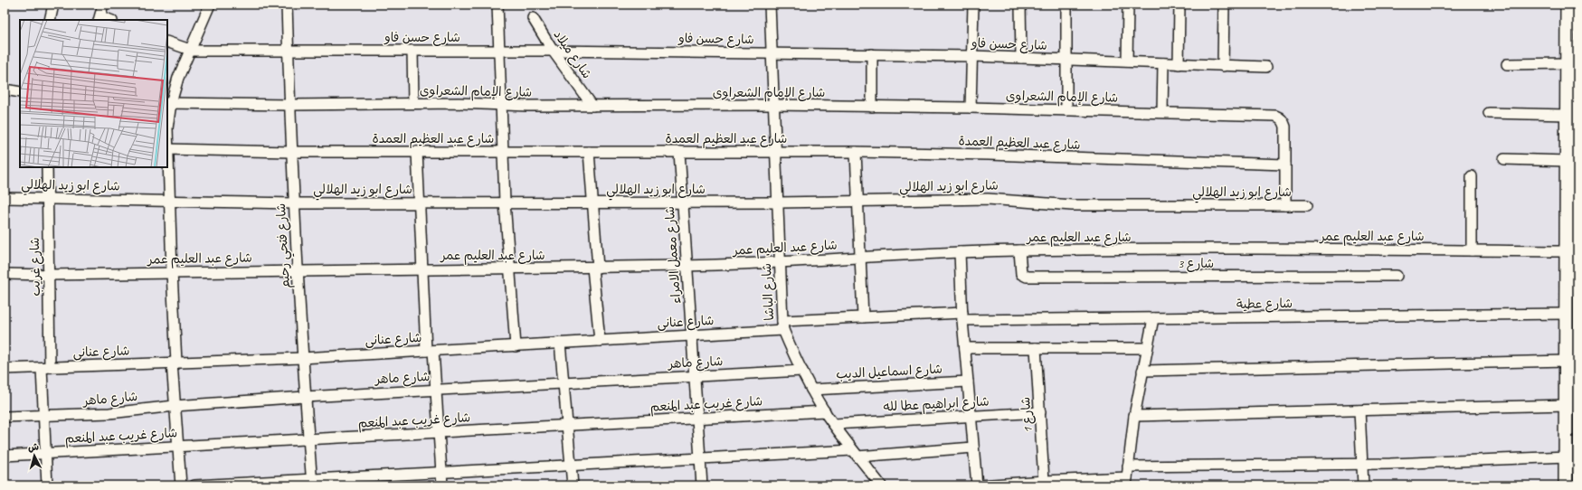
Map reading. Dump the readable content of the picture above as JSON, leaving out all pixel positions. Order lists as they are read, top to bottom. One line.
{"streets":{"street":["شارع حسن فاو","شارع ميلاد","شارع الإمام الشعراوى","شارع عبد العظيم العمدة","شارع ابو زيد الهلالي","شارع عبد العليم عمر","شارع فتحي رحيم","شارع معمل الامراء","شارع 3","شارع غريب","شارع الباشا","شارع عطية","شارع عنانى","شارع ماهر","شارع اسماعيل الديب","شارع غريب عبد المنعم","شارع ابراهيم عطا لله","شارع 1"]},"crossings":[["شارع حسن فاو","شارع ميلاد"],["شارع حسن فاو","شارع فتحي رحيم"],["شارع حسن فاو","شارع الباشا"],["شارع ميلاد","شارع الإمام الشعراوى"],["شارع الإمام الشعراوى","شارع عبد العظيم العمدة"],["شارع الإمام الشعراوى","شارع ابو زيد الهلالي"],["شارع الإمام الشعراوى","شارع فتحي رحيم"],["شارع الإمام الشعراوى","شارع الباشا"],["شارع عبد العظيم العمدة","شارع فتحي رحيم"],["شارع عبد العظيم العمدة","شارع معمل الامراء"],["شارع عبد العظيم العمدة","شارع الباشا"],["شارع ابو زيد الهلالي","شارع فتحي رحيم"],["شارع ابو زيد الهلالي","شارع معمل الامراء"],["شارع ابو زيد الهلالي","شارع غريب"],["شارع ابو زيد الهلالي","شارع الباشا"],["شارع عبد العليم عمر","شارع فتحي رحيم"],["شارع عبد العليم عمر","شارع معمل الامراء"],["شارع عبد العليم عمر","شارع 3"],["شارع عبد العليم عمر","شارع غريب"],["شارع عبد العليم عمر","شارع الباشا"],["شارع فتحي رحيم","شارع عنانى"],["شارع فتحي رحيم","شارع ماهر"],["شارع فتحي رحيم","شارع غريب عبد المنعم"],["شارع معمل الامراء","شارع عنانى"],["شارع معمل الامراء","شارع ماهر"],["شارع معمل الامراء","شارع غريب عبد المنعم"],["شارع غريب","شارع عنانى"],["شارع غريب","شارع ماهر"],["شارع غريب","شارع غريب عبد المنعم"],["شارع الباشا","شارع عنانى"],["شارع الباشا","شارع ماهر"],["شارع الباشا","شارع اسماعيل الديب"],["شارع الباشا","شارع غريب عبد المنعم"],["شارع الباشا","شارع ابراهيم عطا لله"],["شارع عطية","شارع عنانى"],["شارع ابراهيم عطا لله","شارع 1"]],"north":"top"}
